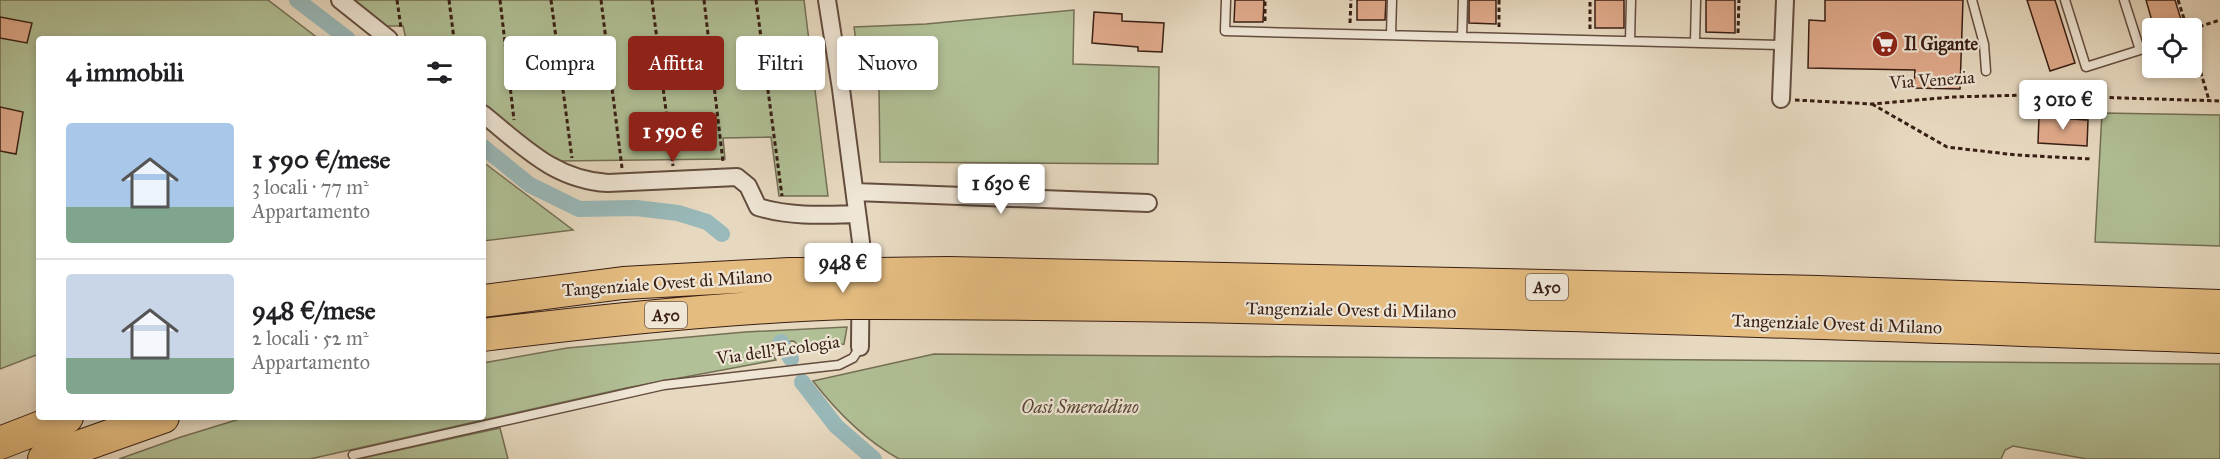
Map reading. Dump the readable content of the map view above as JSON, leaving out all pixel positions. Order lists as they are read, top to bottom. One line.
{"streets":{"highway":["Tangenziale Ovest di Milano","A50"],"street":["Via dell'Ecologia"],"path":["Via Venezia"]},"parks":["Oasi Smeraldino"],"places":{"supermarket":["Il Gigante"]},"page":{"chip":["Compra","Affitta","Filtri","Nuovo"],"heading":"4 immobili","price":["3 010 €","1 590 €","1 630 €","948 €"],"list":[{"name":"1 590 €/mese","note":"3 locali · 77 m² · Appartamento"},{"name":"948 €/mese","note":"2 locali · 52 m² · Appartamento"}]}}
